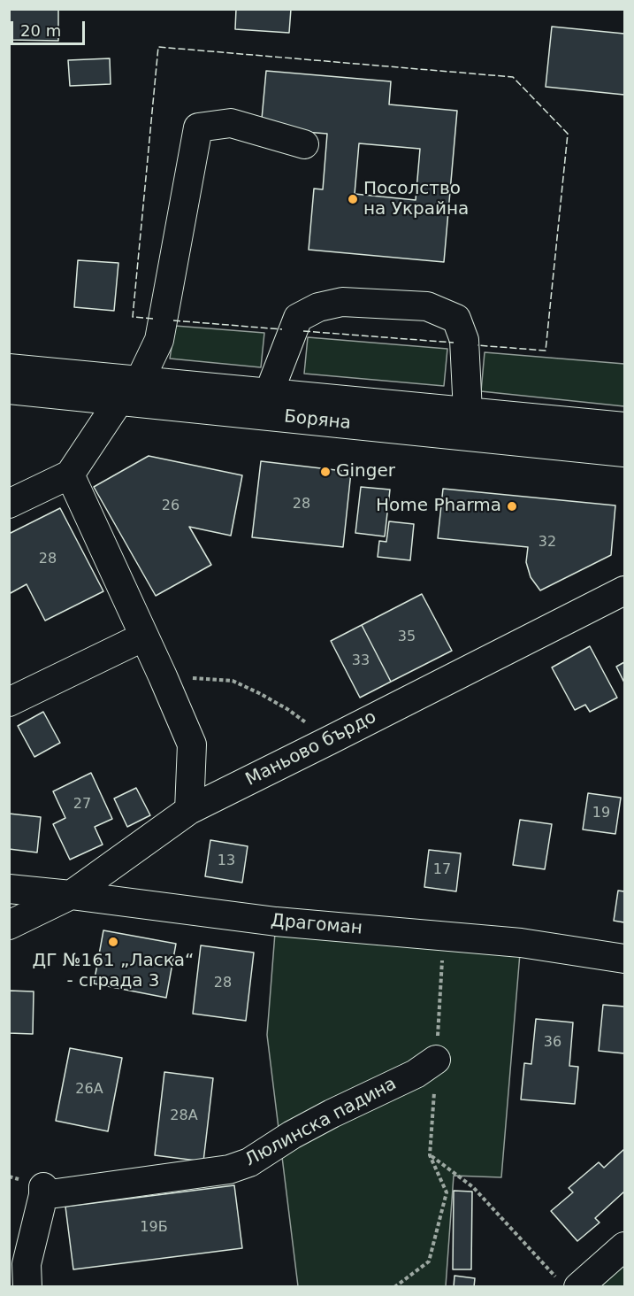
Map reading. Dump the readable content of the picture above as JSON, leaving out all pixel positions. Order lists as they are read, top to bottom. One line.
{"streets":{"street":["Боряна","Маньово бърдо","Драгоман","Люлинска падина"]},"crossings":[["Маньово бърдо","Драгоман"]],"places":["Посолство на Украйна","Ginger","Home Pharma","ДГ №161 „Ласка“ - сграда 3"],"house_numbers":["28","26","32","28","35","33","27","19","13","17","28","36","26А","28А","19Б"],"scale_bar":"20 m"}
